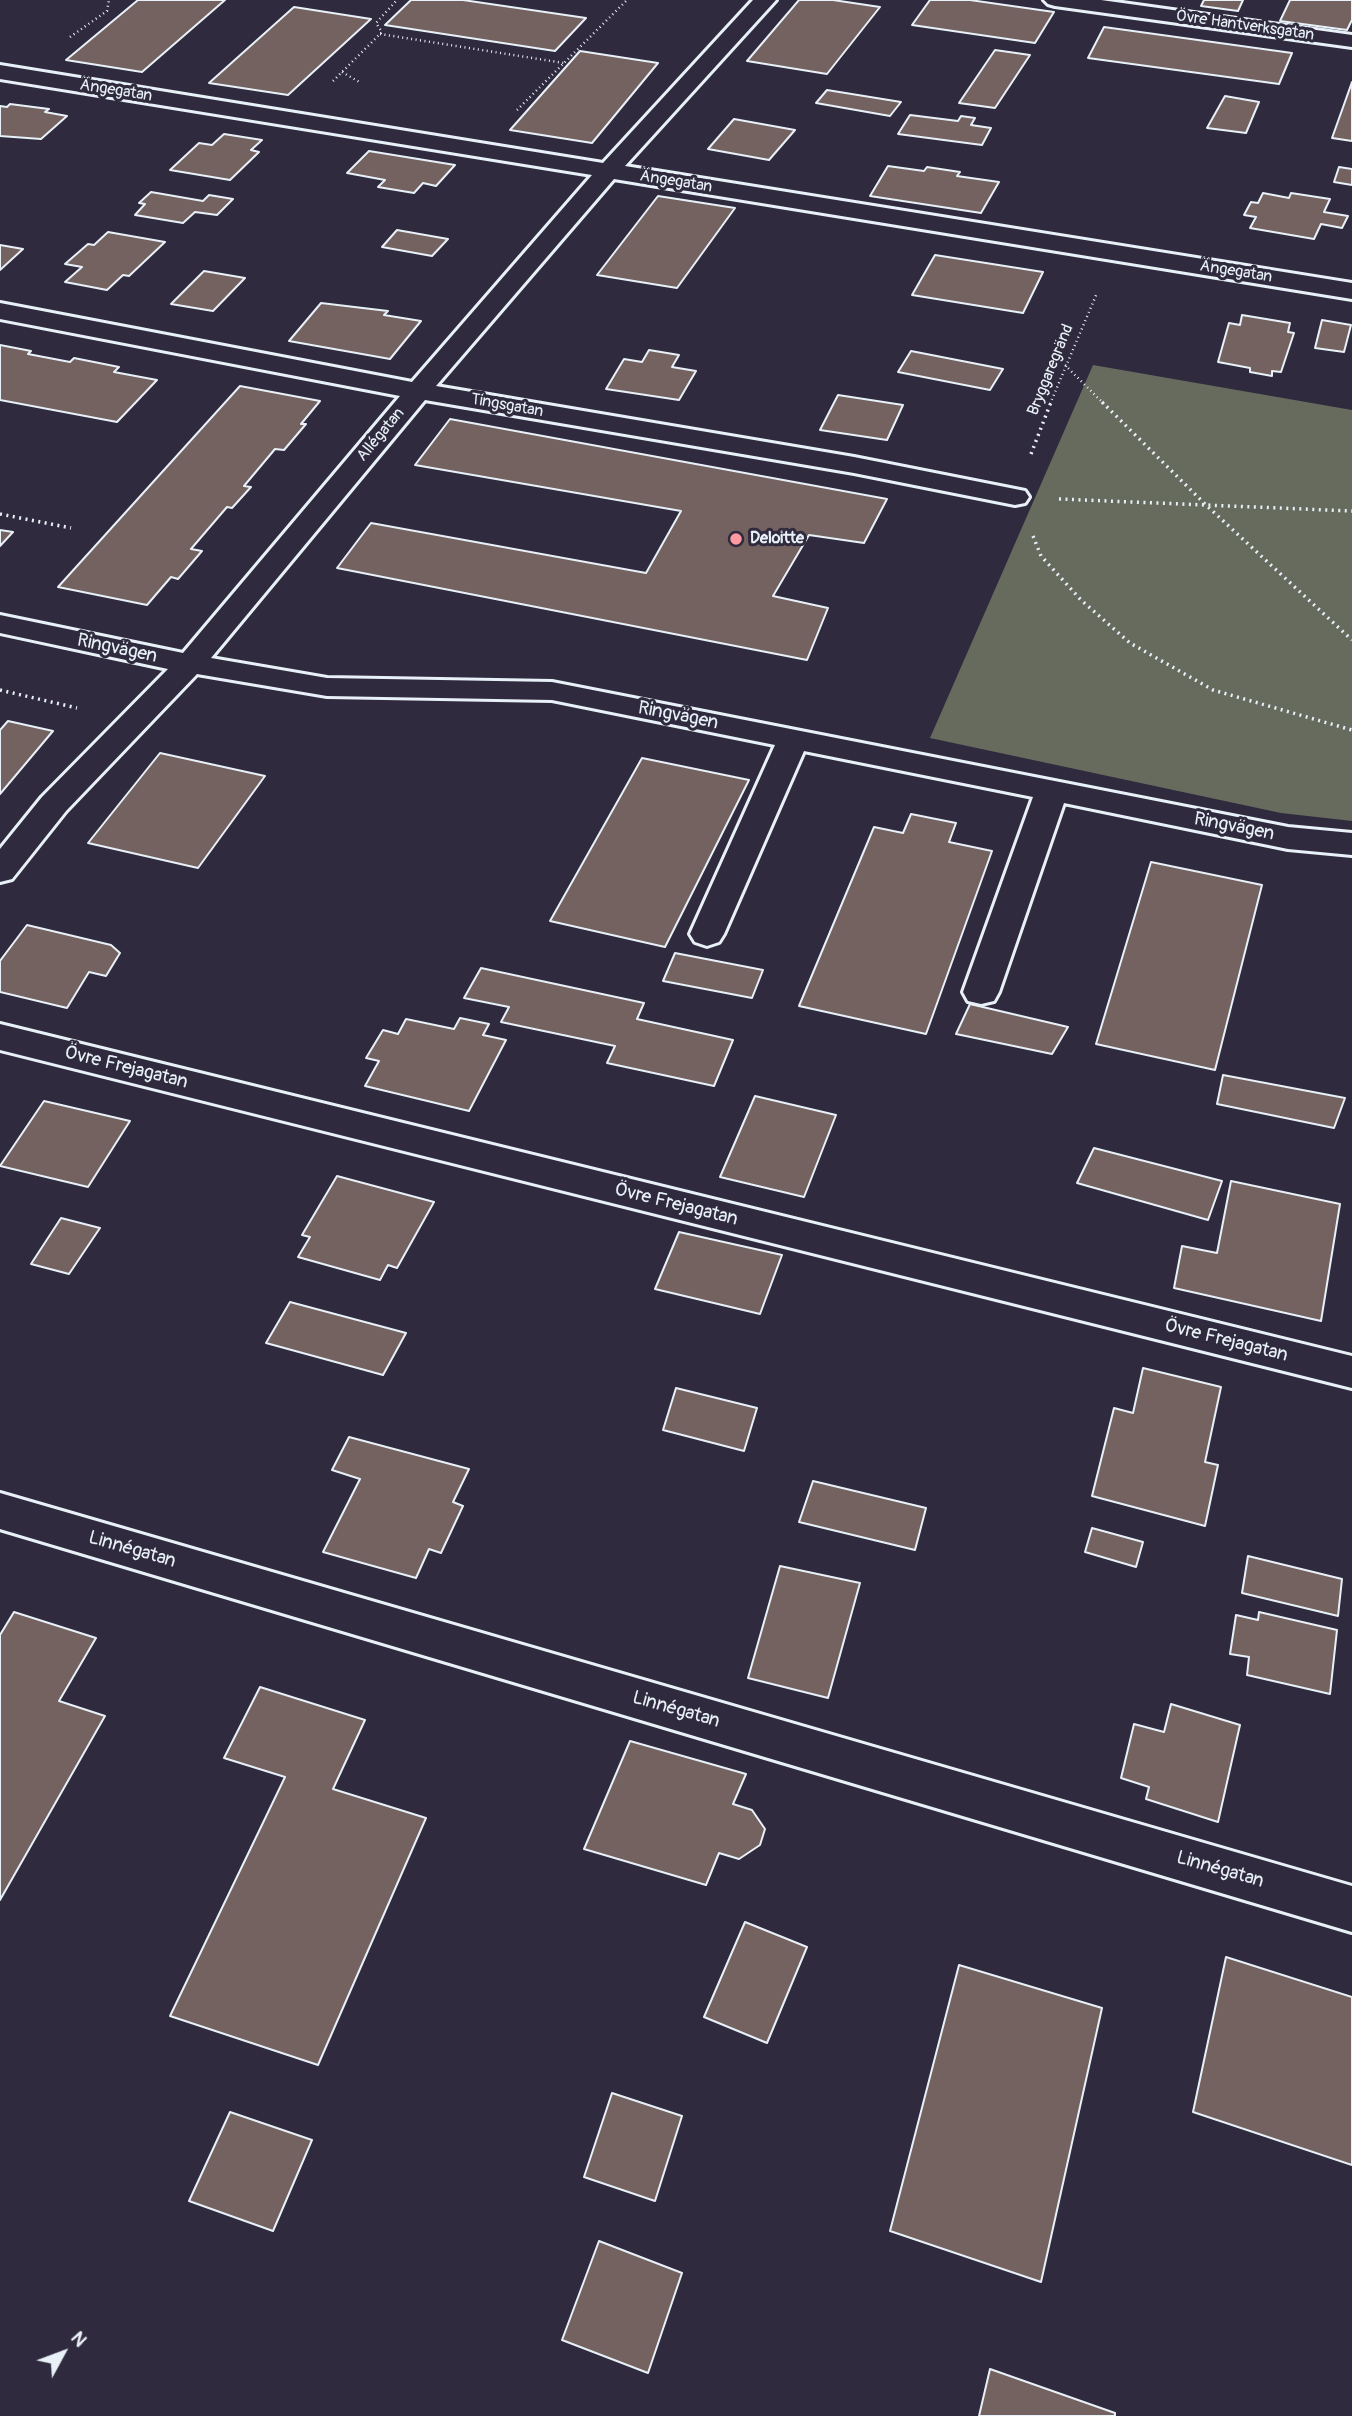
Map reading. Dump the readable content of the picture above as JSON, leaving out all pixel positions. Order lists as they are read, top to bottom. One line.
{"streets":{"street":["Övre Hantverksgatan","Ängegatan","Tingsgatan","Allégatan","Ringvägen","Övre Frejagatan","Linnégatan"],"path":["Bryggaregränd"]},"crossings":[["Ängegatan","Bryggaregränd"],["Ängegatan","Allégatan"],["Bryggaregränd","Tingsgatan"],["Tingsgatan","Allégatan"],["Allégatan","Ringvägen"]],"places":["Deloitte"],"north":"top right"}
